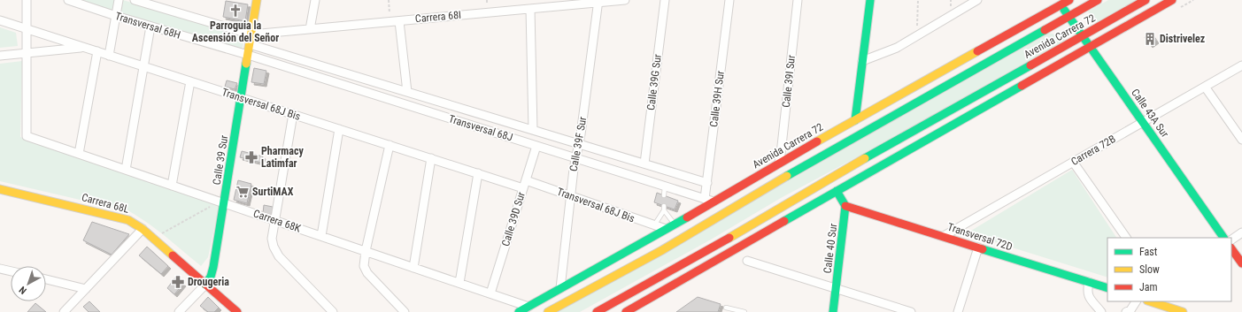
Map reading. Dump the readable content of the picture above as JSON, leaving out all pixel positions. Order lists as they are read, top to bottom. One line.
{"streets":{"main road":["Avenida Carrera 72","Calle 43A Sur","Calle 39 Sur","Carrera 68L","Transversal 72D","Calle 40 Sur"],"street":["Carrera 68I","Transversal 68H","Calle 39I Sur","Calle 39G Sur","Calle 39H Sur","Transversal 68J Bis","Transversal 68J","Calle 39F Sur","Carrera 72B","Calle 39D Sur","Carrera 68K"]},"crossings":[["Carrera 68I","Transversal 68H"],["Carrera 68I","Calle 39F Sur"],["Carrera 68I","Calle 39 Sur"],["Transversal 68H","Transversal 68J"],["Transversal 68H","Calle 39 Sur"],["Avenida Carrera 72","Calle 39I Sur"],["Avenida Carrera 72","Transversal 68J Bis"],["Avenida Carrera 72","Calle 43A Sur"],["Avenida Carrera 72","Transversal 68J"],["Avenida Carrera 72","Calle 39F Sur"],["Avenida Carrera 72","Carrera 68K"],["Calle 39G Sur","Transversal 68J"],["Calle 39H Sur","Transversal 68J"],["Transversal 68J Bis","Calle 39F Sur"],["Transversal 68J Bis","Calle 39 Sur"],["Transversal 68J Bis","Calle 39D Sur"],["Calle 43A Sur","Carrera 72B"],["Transversal 68J","Calle 39F Sur"],["Transversal 68J","Calle 39 Sur"],["Transversal 68J","Calle 39D Sur"],["Carrera 72B","Transversal 72D"],["Calle 39 Sur","Carrera 68L"],["Calle 39 Sur","Carrera 68K"],["Calle 39D Sur","Carrera 68K"],["Transversal 72D","Calle 40 Sur"]],"places":{"church":["Parroguia la Ascensión del Señor"],"building":["Distrivelez"],"pharmacy":["Pharmacy Latimfar","Drougeria"],"supermarket":["SurtiMAX"]},"legend":["Fast","Slow","Jam"],"north":"bottom left"}
